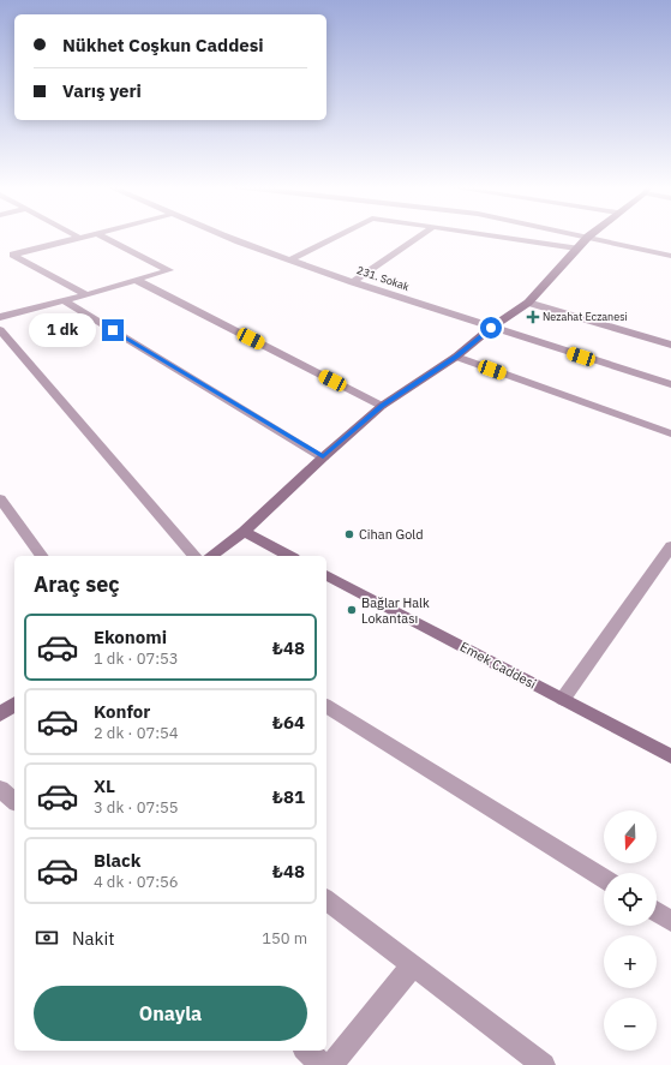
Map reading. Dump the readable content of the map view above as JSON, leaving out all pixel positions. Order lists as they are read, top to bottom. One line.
{"streets":{"street":["231. Sokak","Emek Caddesi"]},"places":{"health":["Nezahat Eczanesi"],"other":["Cihan Gold","Bağlar Halk Lokantası"]},"north":"bottom","page":{"banner":["Nükhet Coşkun Caddesi","Varış yeri"],"bubble":"1 dk","heading":"Araç seç","list":[{"name":"Ekonomi","note":"1 dk · 07:53","value":"₺48"},{"name":"Konfor","note":"2 dk · 07:54","value":"₺64"},{"name":"XL","note":"3 dk · 07:55","value":"₺81"},{"name":"Black","note":"4 dk · 07:56","value":"₺48"}],"map_buttons":["+","−"],"pay":["Nakit","150 m"],"buttons":"Onayla"}}
